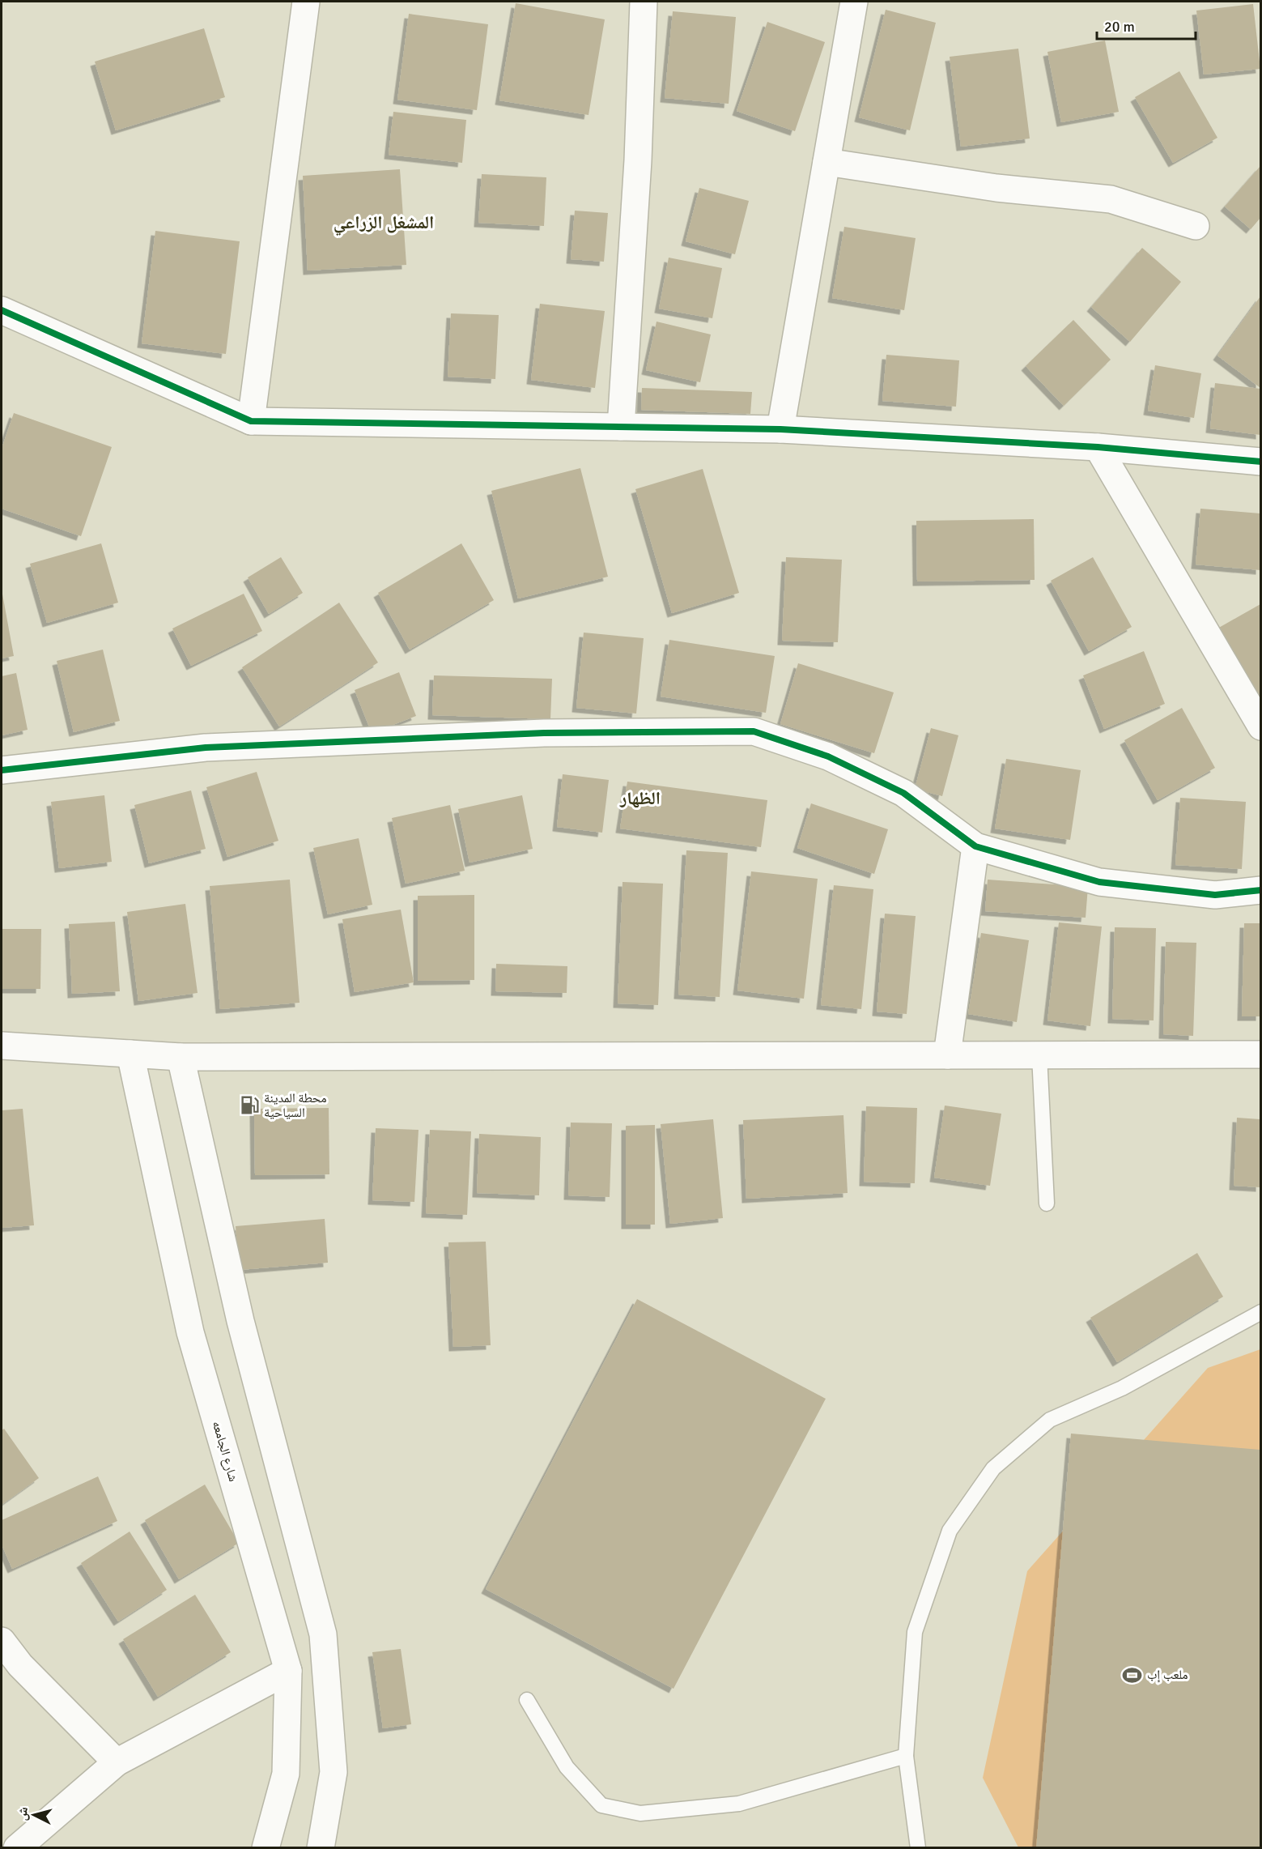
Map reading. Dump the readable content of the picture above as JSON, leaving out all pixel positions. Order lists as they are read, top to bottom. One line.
{"streets":{"street":["شارع الجامعه"]},"districts":["المشغل الزراعي","الظهار"],"places":{"fuel station":["محطة المدينة السياحية"],"sports":["ملعب إب"]},"scale_bar":"20 m","north":"left"}
